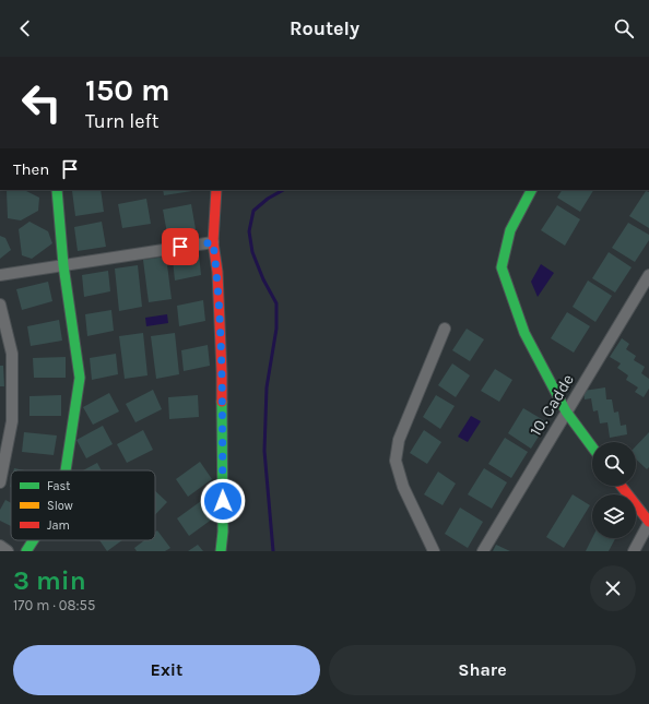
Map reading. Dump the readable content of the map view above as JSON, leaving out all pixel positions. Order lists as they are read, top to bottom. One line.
{"streets":{"street":["10. Cadde"]},"legend":["Fast","Slow","Jam"],"page":{"header":"Routely","turn":["150 m","Turn left"],"then":"Then","heading":["3 min","170 m · 08:55"],"buttons":["Exit","Share"]}}
